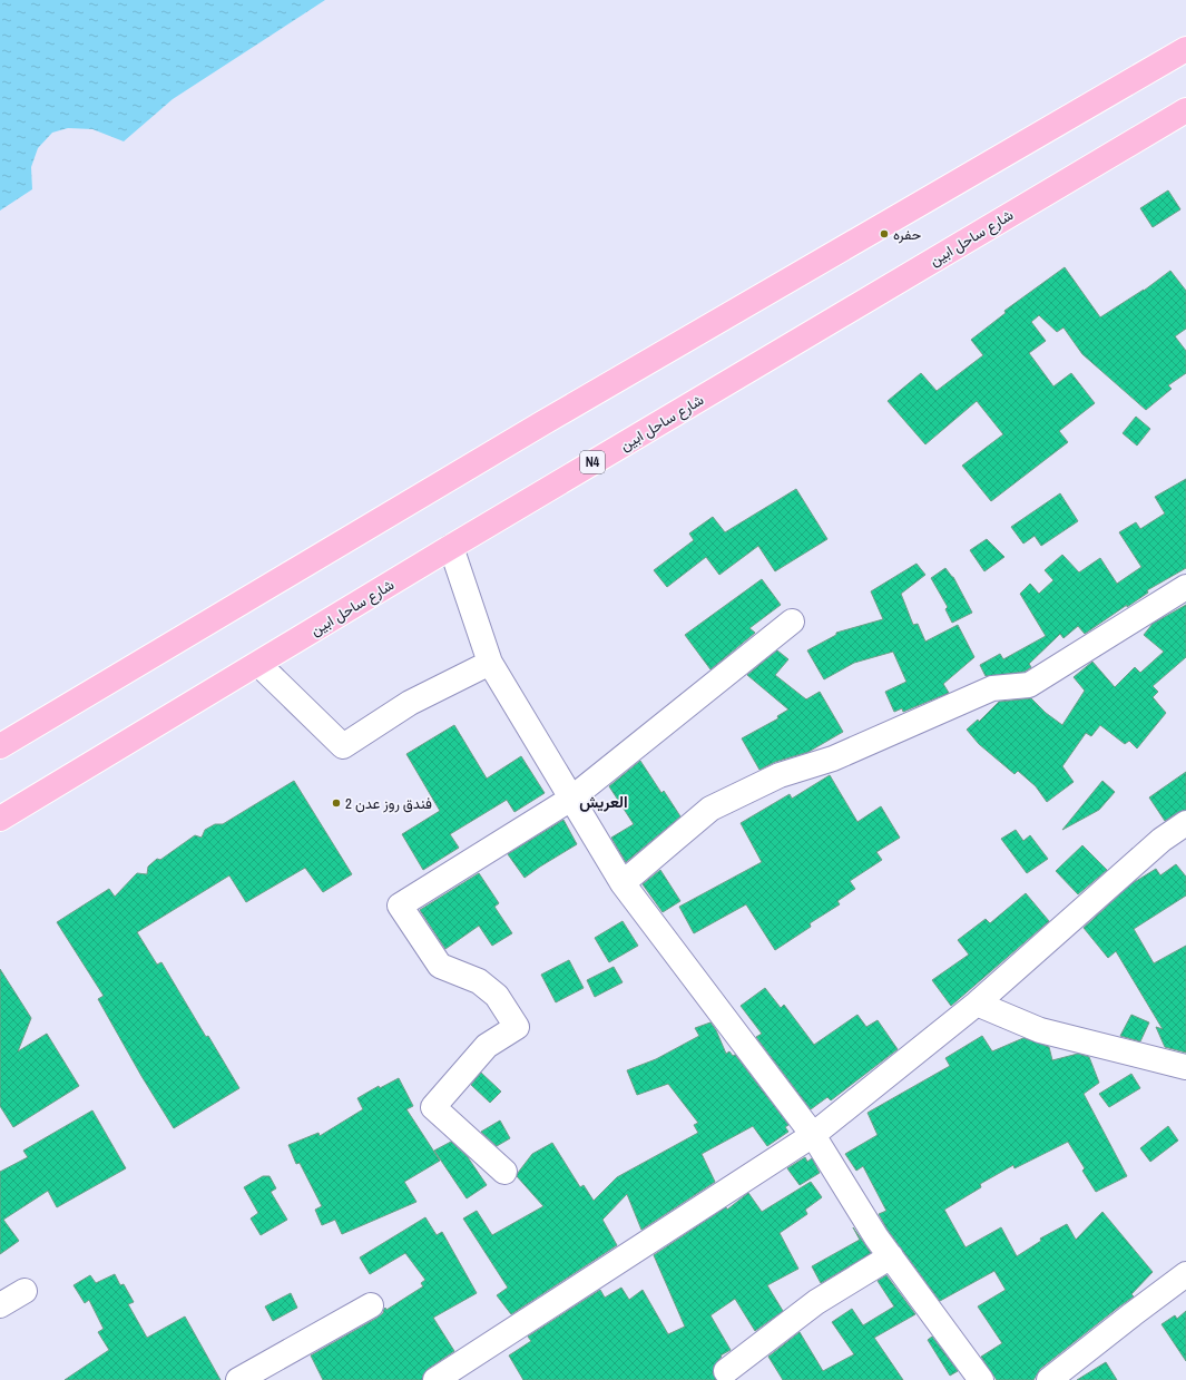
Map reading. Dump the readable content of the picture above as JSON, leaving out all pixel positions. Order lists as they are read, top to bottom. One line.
{"streets":{"highway":["شارع ساحل ابين","N4"]},"districts":["العريش"],"places":["حفره","فندق روز عدن 2"]}
